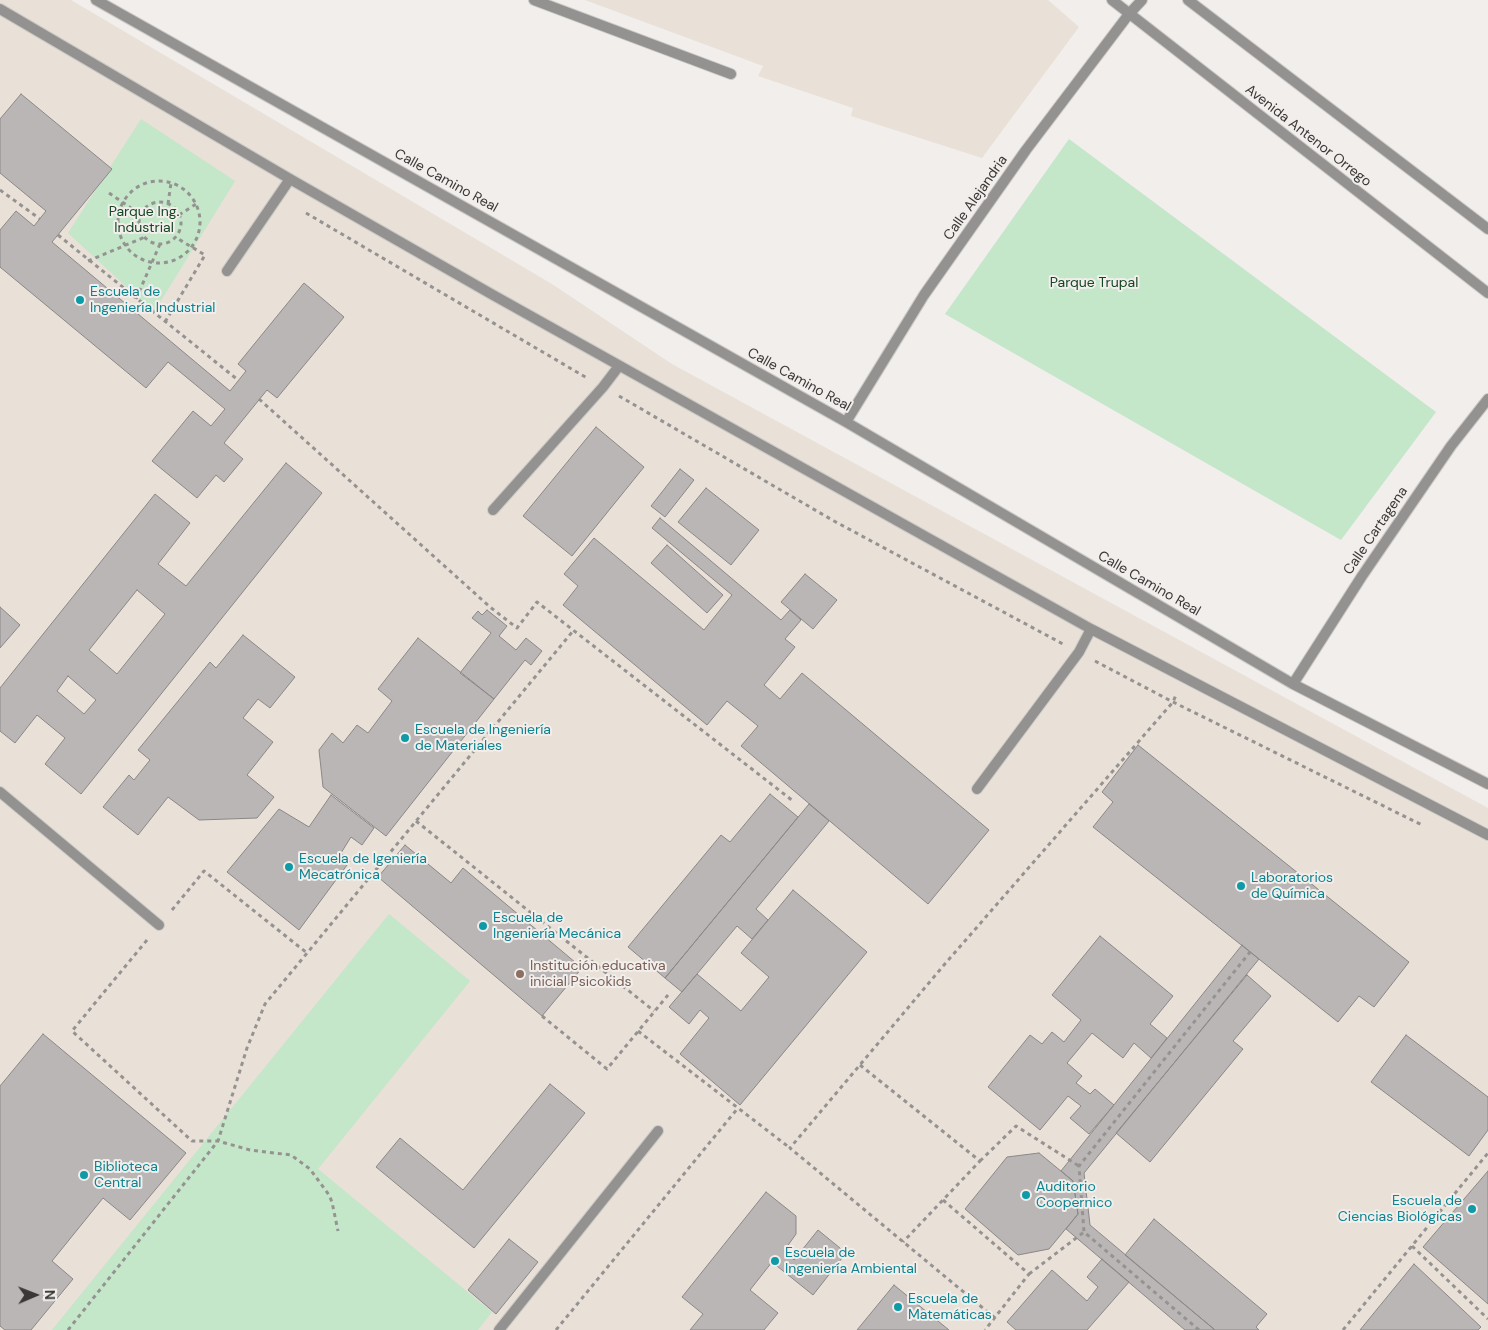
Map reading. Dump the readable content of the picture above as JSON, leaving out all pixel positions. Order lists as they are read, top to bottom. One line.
{"streets":{"street":["Avenida Antenor Orrego","Calle Camino Real","Calle Alejandria","Calle Cartagena"]},"crossings":[["Avenida Antenor Orrego","Calle Alejandria"],["Calle Camino Real","Calle Alejandria"],["Calle Camino Real","Calle Cartagena"]],"parks":["Parque Ing. Industrial","Parque Trupal"],"places":["Escuela de Ingeniería Industrial","Escuela de Ingeniería de Materiales","Escuela de Igeniería Mecatrónica","Laboratorios de Química","Escuela de Ingeniería Mecánica","Institución educativa inicial Psicokids","Biblioteca Central","Auditorio Coopernico","Escuela de Ciencias Biológicas","Escuela de Ingeniería Ambiental","Escuela de Matemáticas"],"north":"right"}
